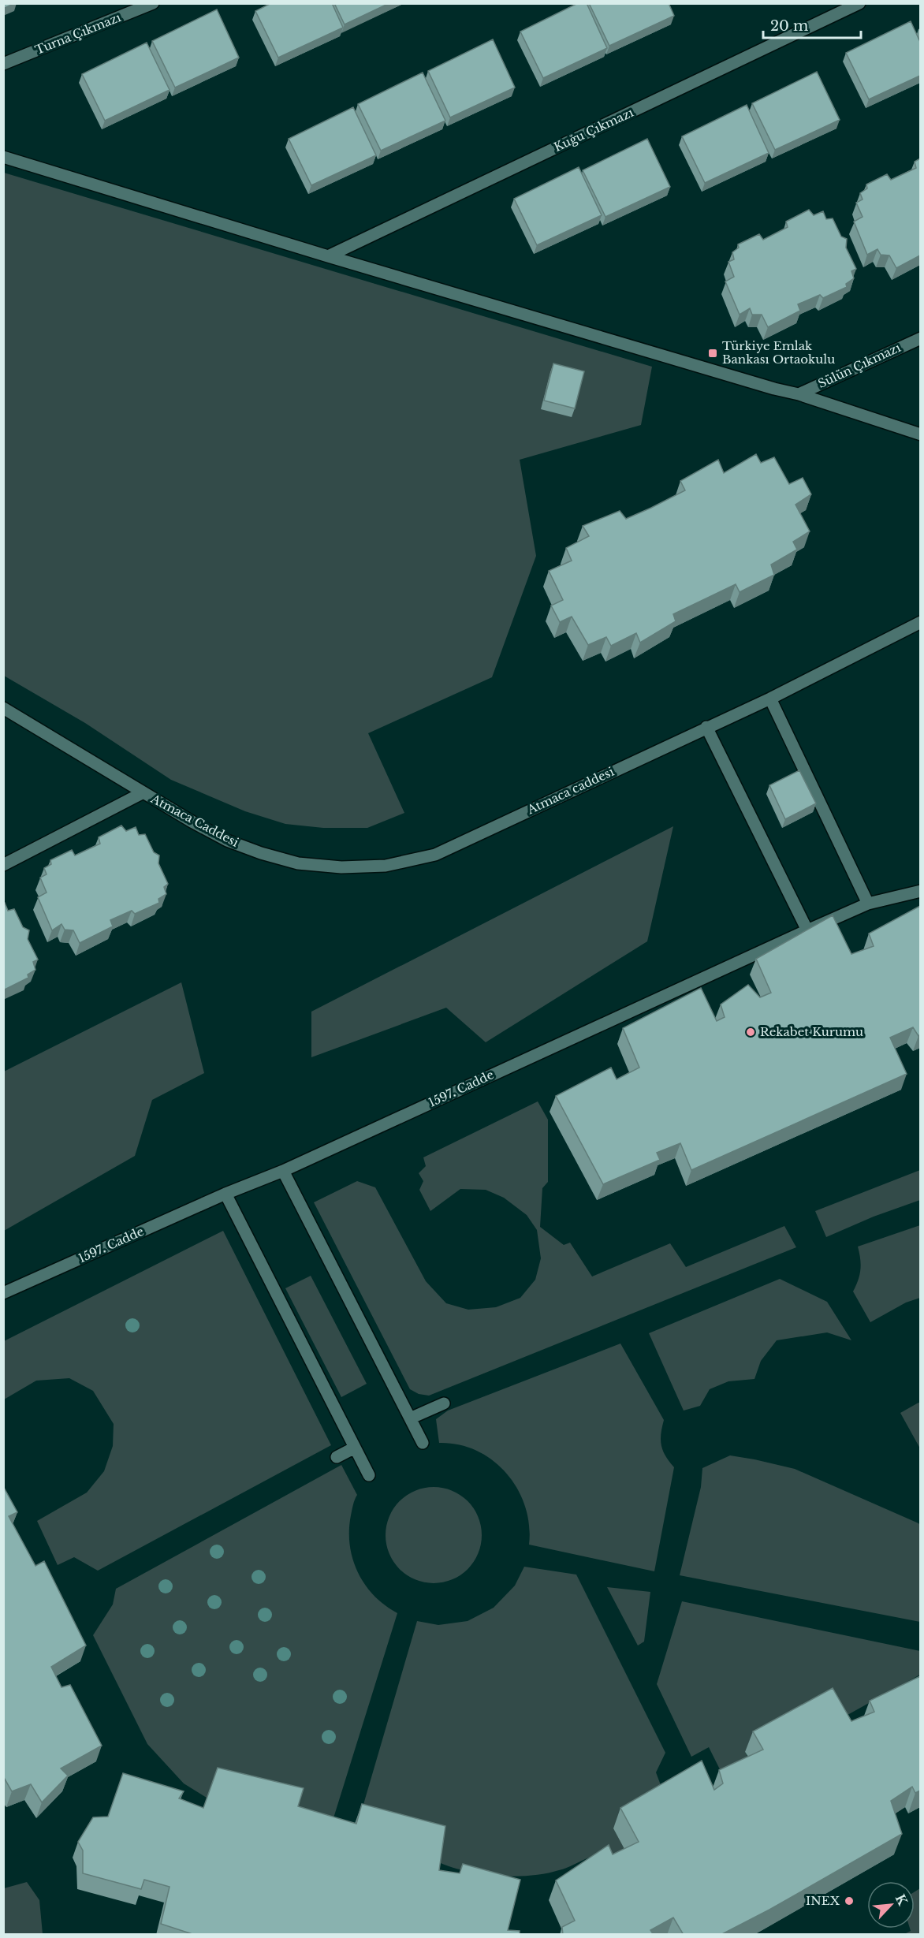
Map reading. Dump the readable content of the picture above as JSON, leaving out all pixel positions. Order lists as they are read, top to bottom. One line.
{"streets":{"street":["Turna Çıkmazı","Kuğu Çıkmazı","Sülün Çıkmazı","Atmaca caddesi","Atmaca Caddesi","1597. Cadde"]},"crossings":[["Atmaca caddesi","Atmaca Caddesi"]],"places":{"transit":["Türkiye Emlak Bankası Ortaokulu"],"other":["Rekabet Kurumu","INEX"]},"scale_bar":"20 m","north":"top right"}
